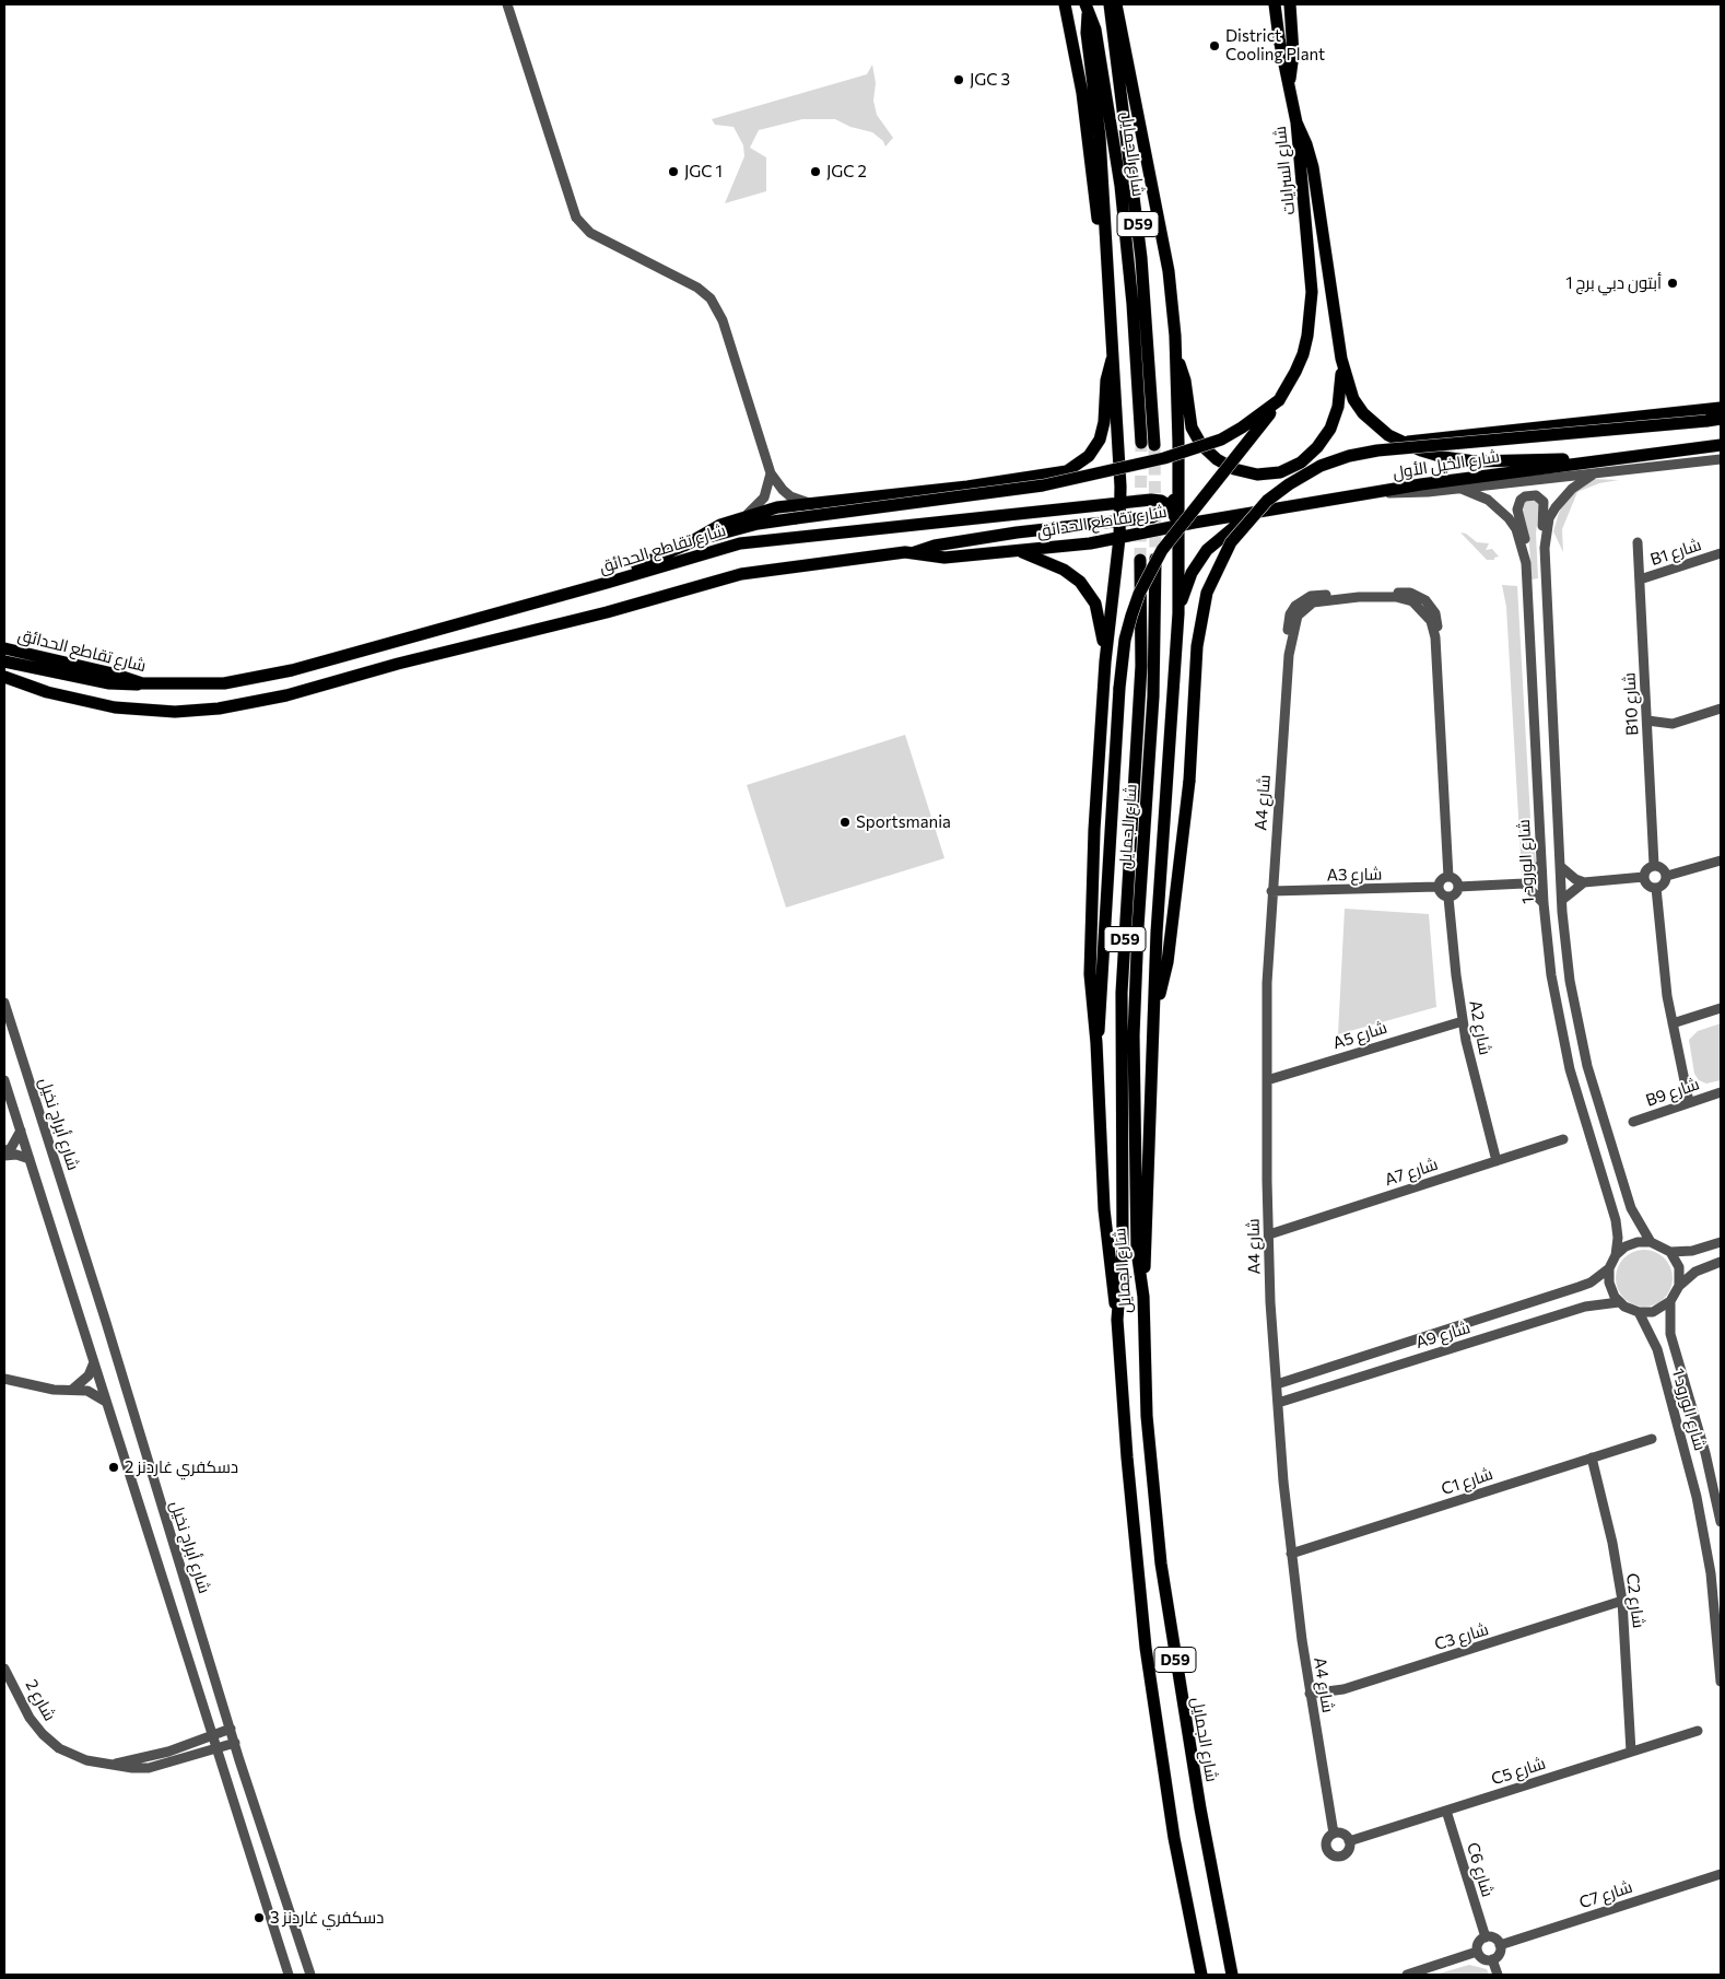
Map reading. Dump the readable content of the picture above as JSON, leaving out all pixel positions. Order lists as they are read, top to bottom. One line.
{"streets":{"main road":["شارع الجمايل","شارع السرايات","D59","شارع الخيل الأول","شارع تقاطع الحدائق"],"street":["B1 شارع","B10 شارع","A4 شارع","شارع الورود 1","A3 شارع","A2 شارع","A5 شارع","B9 شارع","شارع أبراج نخيل","A7 شارع","A9 شارع","C1 شارع","C2 شارع","C3 شارع","شارع 2","C5 شارع","C6 شارع","C7 شارع"]},"crossings":[["شارع الخيل الأول","شارع تقاطع الحدائق"],["B1 شارع","B10 شارع"],["A4 شارع","A3 شارع"],["A4 شارع","A2 شارع"],["A4 شارع","A5 شارع"],["A4 شارع","A7 شارع"],["A4 شارع","A9 شارع"],["A4 شارع","C1 شارع"],["A4 شارع","C3 شارع"],["A4 شارع","C5 شارع"],["شارع الورود 1","A9 شارع"],["A3 شارع","A2 شارع"],["A2 شارع","A5 شارع"],["A2 شارع","A7 شارع"],["شارع أبراج نخيل","شارع 2"],["C1 شارع","C2 شارع"],["C2 شارع","C3 شارع"],["C2 شارع","C5 شارع"],["C5 شارع","C6 شارع"],["C6 شارع","C7 شارع"]],"places":["District Cooling Plant","JGC 3","JGC 1","JGC 2","أبتون دبي برج 1","Sportsmania","دسكفري غاردنز 2","دسكفري غاردنز 3"]}
